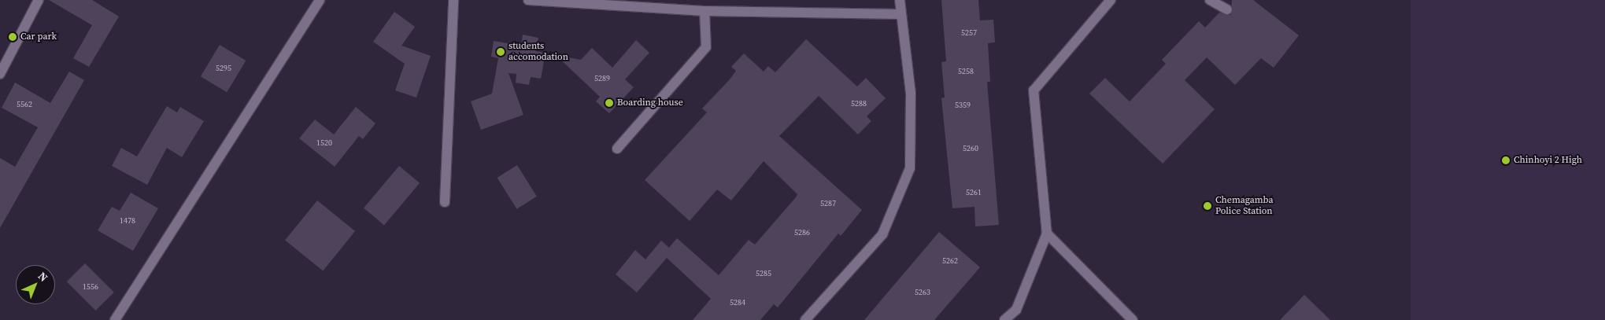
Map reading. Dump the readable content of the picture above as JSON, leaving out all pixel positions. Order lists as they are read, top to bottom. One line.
{"places":["Car park","students accomodation","Boarding house","Chinhoyi 2 High","Chemagamba Police Station"],"house_numbers":["5257","5295","5258","5289","5288","5562","5359","1520","5260","5261","5287","1478","5286","5262","5285","1556","5263","5284"],"north":"top right"}
